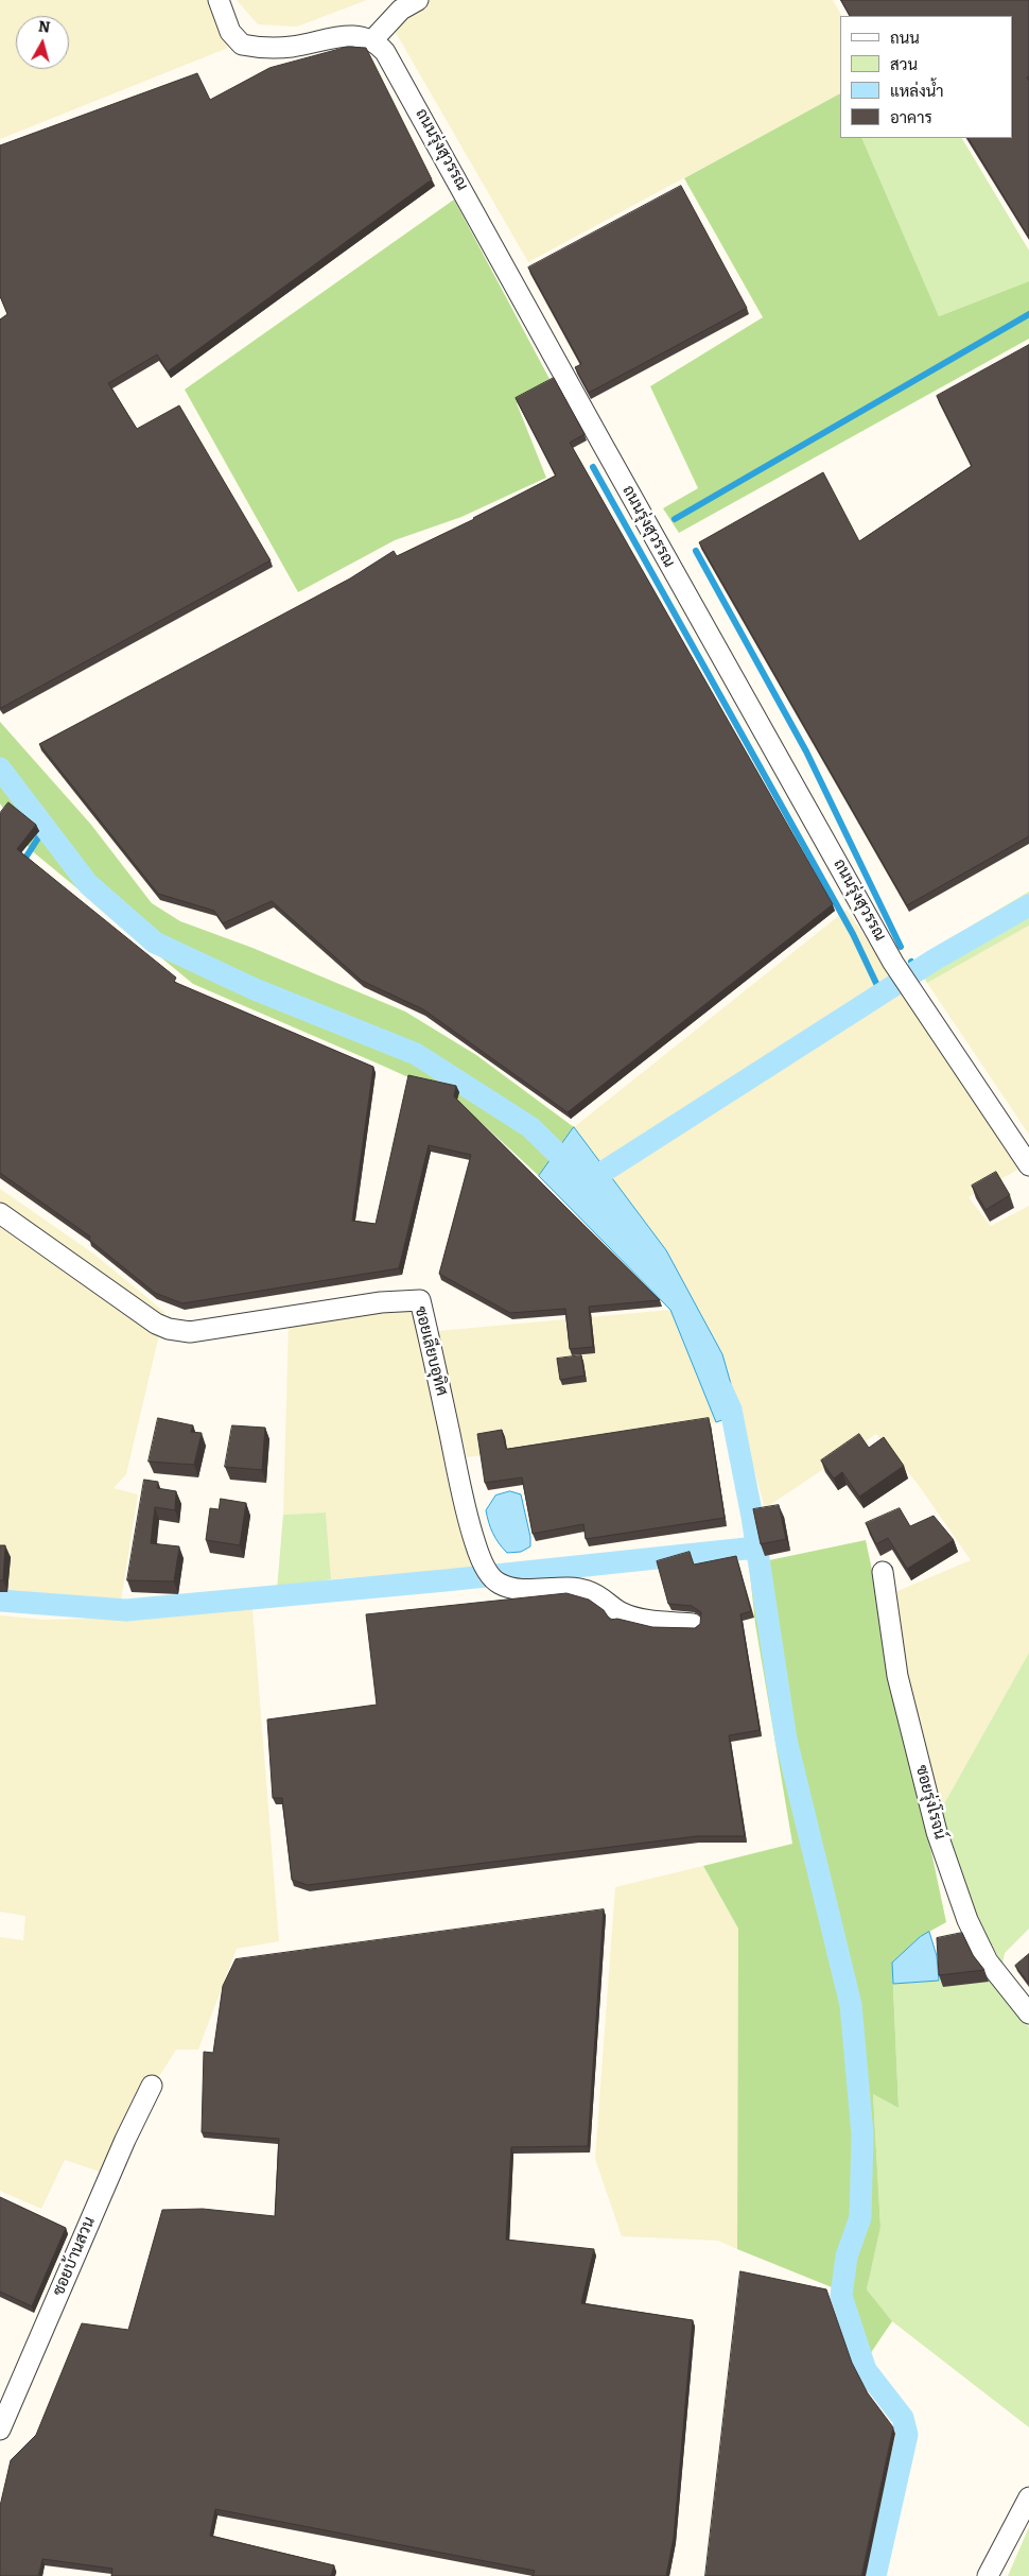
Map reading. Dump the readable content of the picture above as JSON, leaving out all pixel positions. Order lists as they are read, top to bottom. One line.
{"streets":{"street":["ถนนรุ่งสุวรรณ","ซอยเลียบอุทิศ","ซอยรุ่งโรจน์","ซอยบ้านสวน"]},"legend":["ถนน","สวน","แหล่งน้ำ","อาคาร"],"north":"top"}
